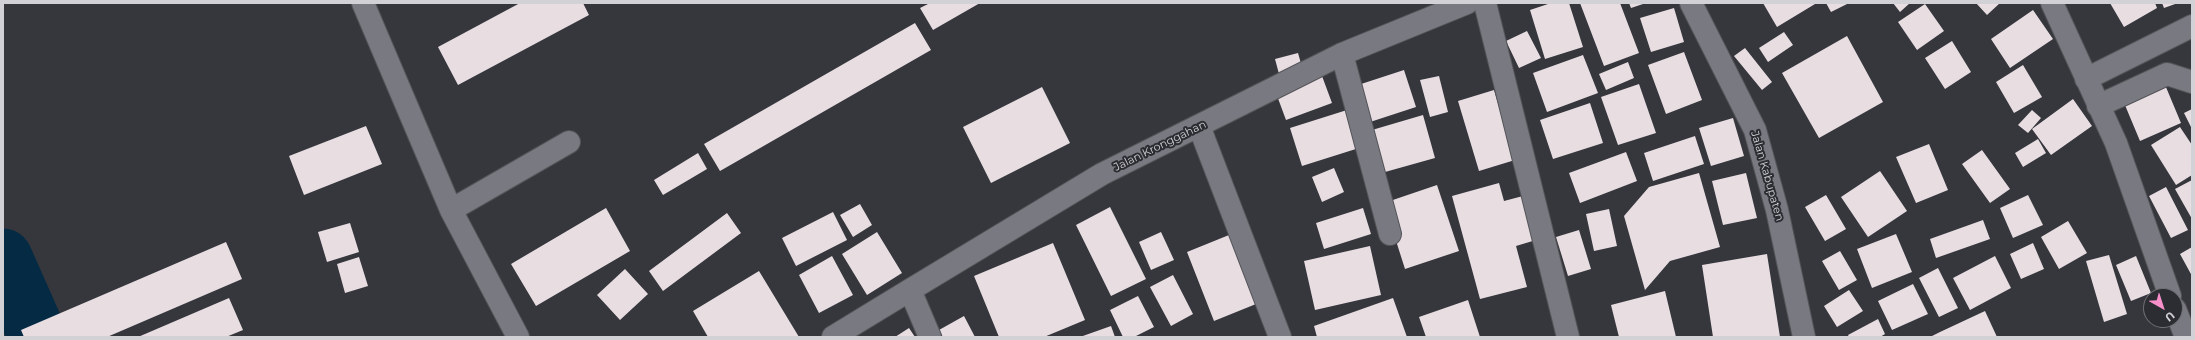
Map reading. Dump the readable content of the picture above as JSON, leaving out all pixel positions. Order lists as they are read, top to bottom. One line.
{"streets":{"street":["Jalan Kronggahan","Jalan Kabupaten"]},"north":"bottom right"}
